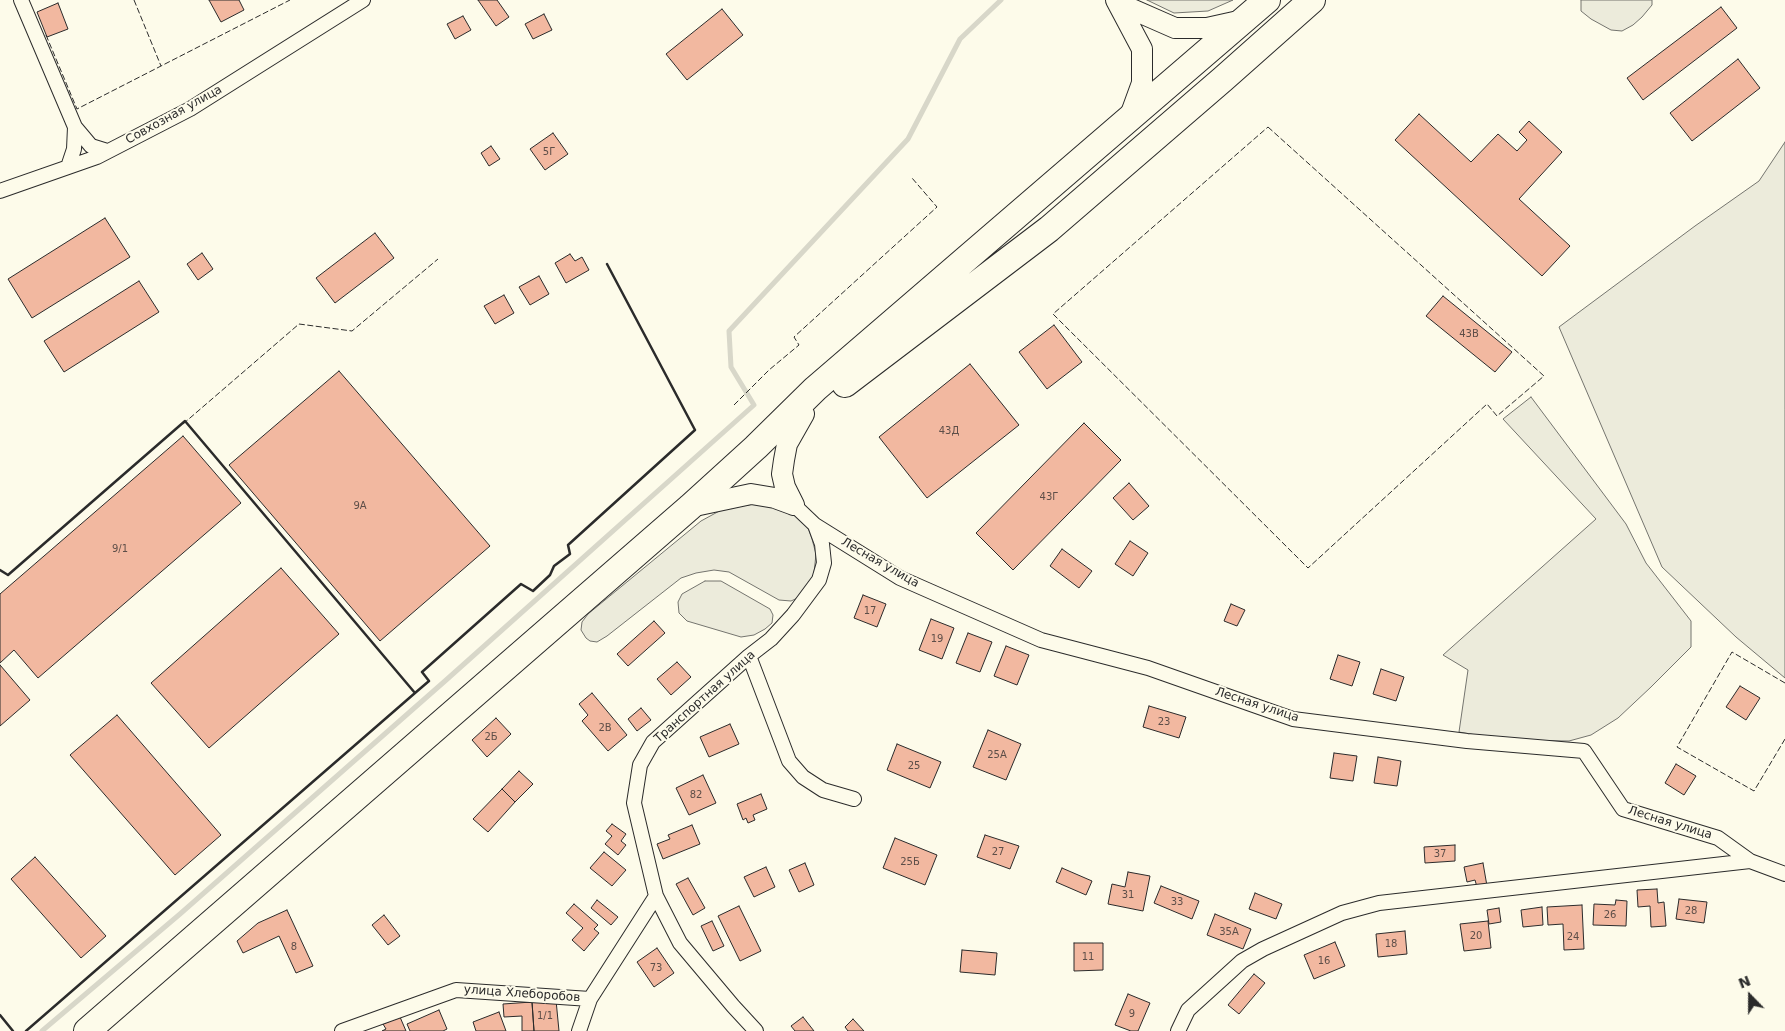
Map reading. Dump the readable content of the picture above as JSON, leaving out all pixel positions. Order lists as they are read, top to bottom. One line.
{"streets":{"street":["Совхозная улица","Лесная улица","Транспортная улица","улица Хлеборобов"]},"crossings":[["Лесная улица","Транспортная улица"]],"house_numbers":["5Г","43В","43Д","43Г","9А","9/1","17","19","23","2В","2Б","25А","25","82","27","37","25Б","31","33","28","26","35А","20","24","18","8","11","16","73","9","1/1"],"north":"top"}
